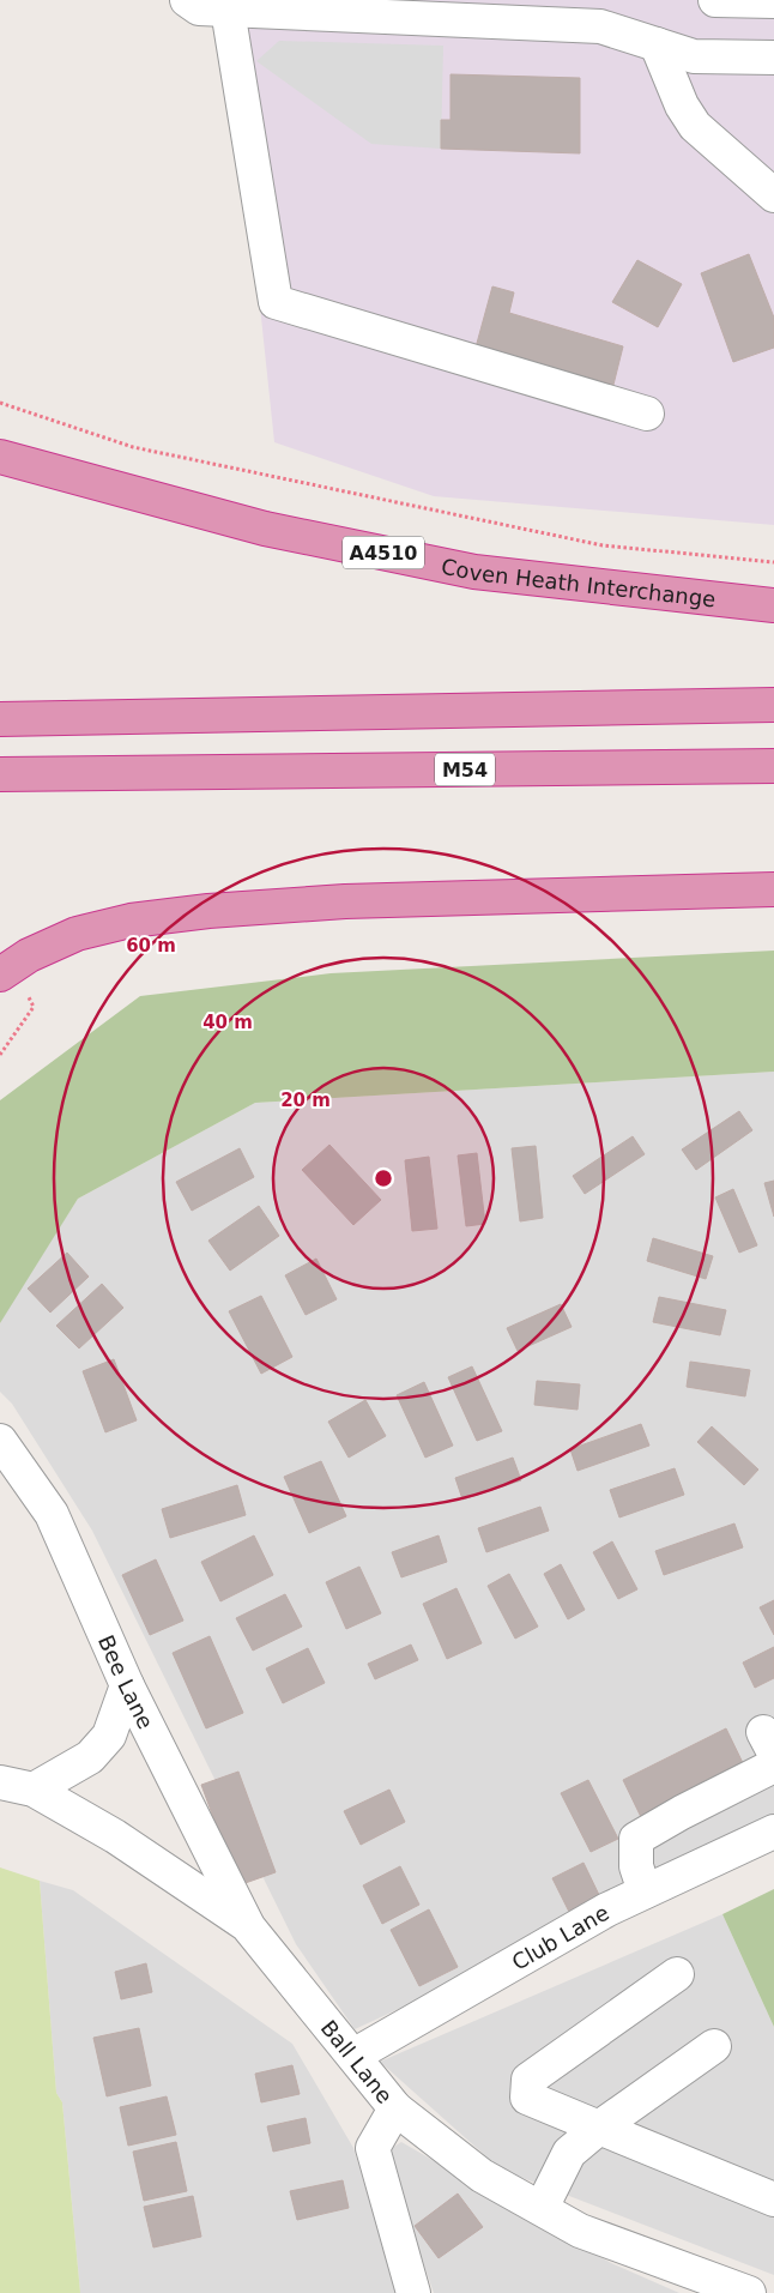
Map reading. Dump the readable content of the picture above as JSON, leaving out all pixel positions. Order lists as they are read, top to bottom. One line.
{"streets":{"highway":["A4510","Coven Heath Interchange","M54"],"street":["Bee Lane","Club Lane","Ball Lane"]},"crossings":[["Bee Lane","Ball Lane"],["Club Lane","Ball Lane"]],"rings":["60 m","40 m","20 m"]}
